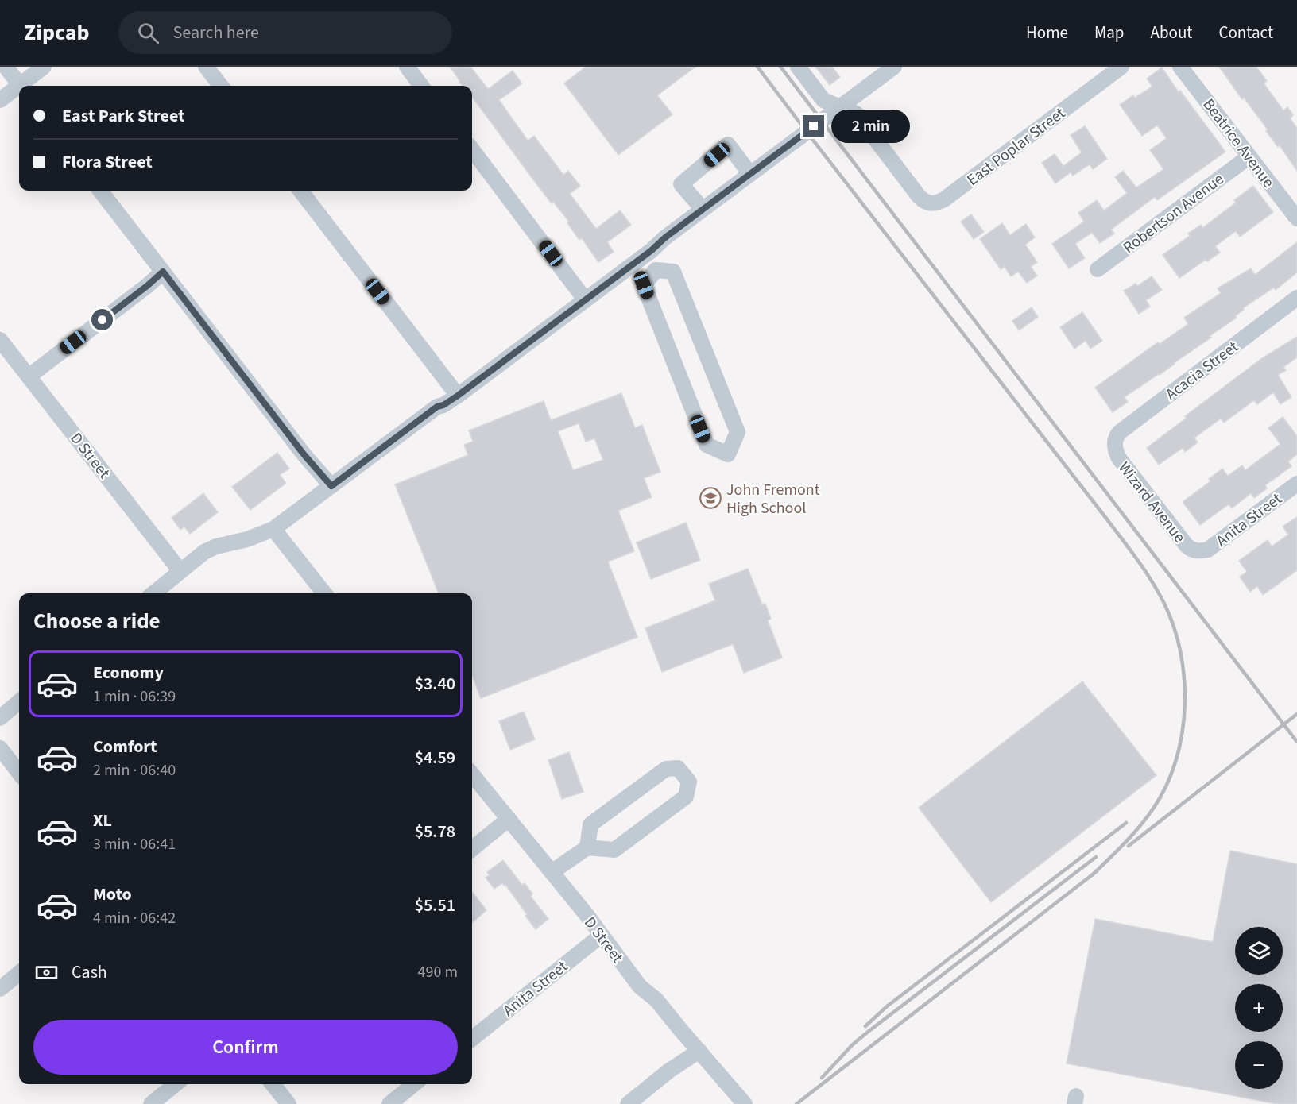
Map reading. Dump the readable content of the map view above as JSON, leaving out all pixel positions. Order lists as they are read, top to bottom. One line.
{"streets":{"street":["Beatrice Avenue","East Poplar Street","Robertson Avenue","Acacia Street","D Street","Wizard Avenue","Anita Street"]},"crossings":[["Beatrice Avenue","Robertson Avenue"],["Acacia Street","Wizard Avenue"],["D Street","Anita Street"],["Wizard Avenue","Anita Street"]],"places":{"school or university":["John Fremont High School"]},"page":{"header":"Zipcab","search":"Search here","nav":["Home","Map","About","Contact"],"banner":["East Park Street","Flora Street"],"bubble":"2 min","heading":"Choose a ride","list":[{"name":"Economy","note":"1 min · 06:39","value":"$3.40"},{"name":"Comfort","note":"2 min · 06:40","value":"$4.59"},{"name":"XL","note":"3 min · 06:41","value":"$5.78"},{"name":"Moto","note":"4 min · 06:42","value":"$5.51"}],"map_buttons":["+","−"],"pay":["Cash","490 m"],"buttons":"Confirm"}}
